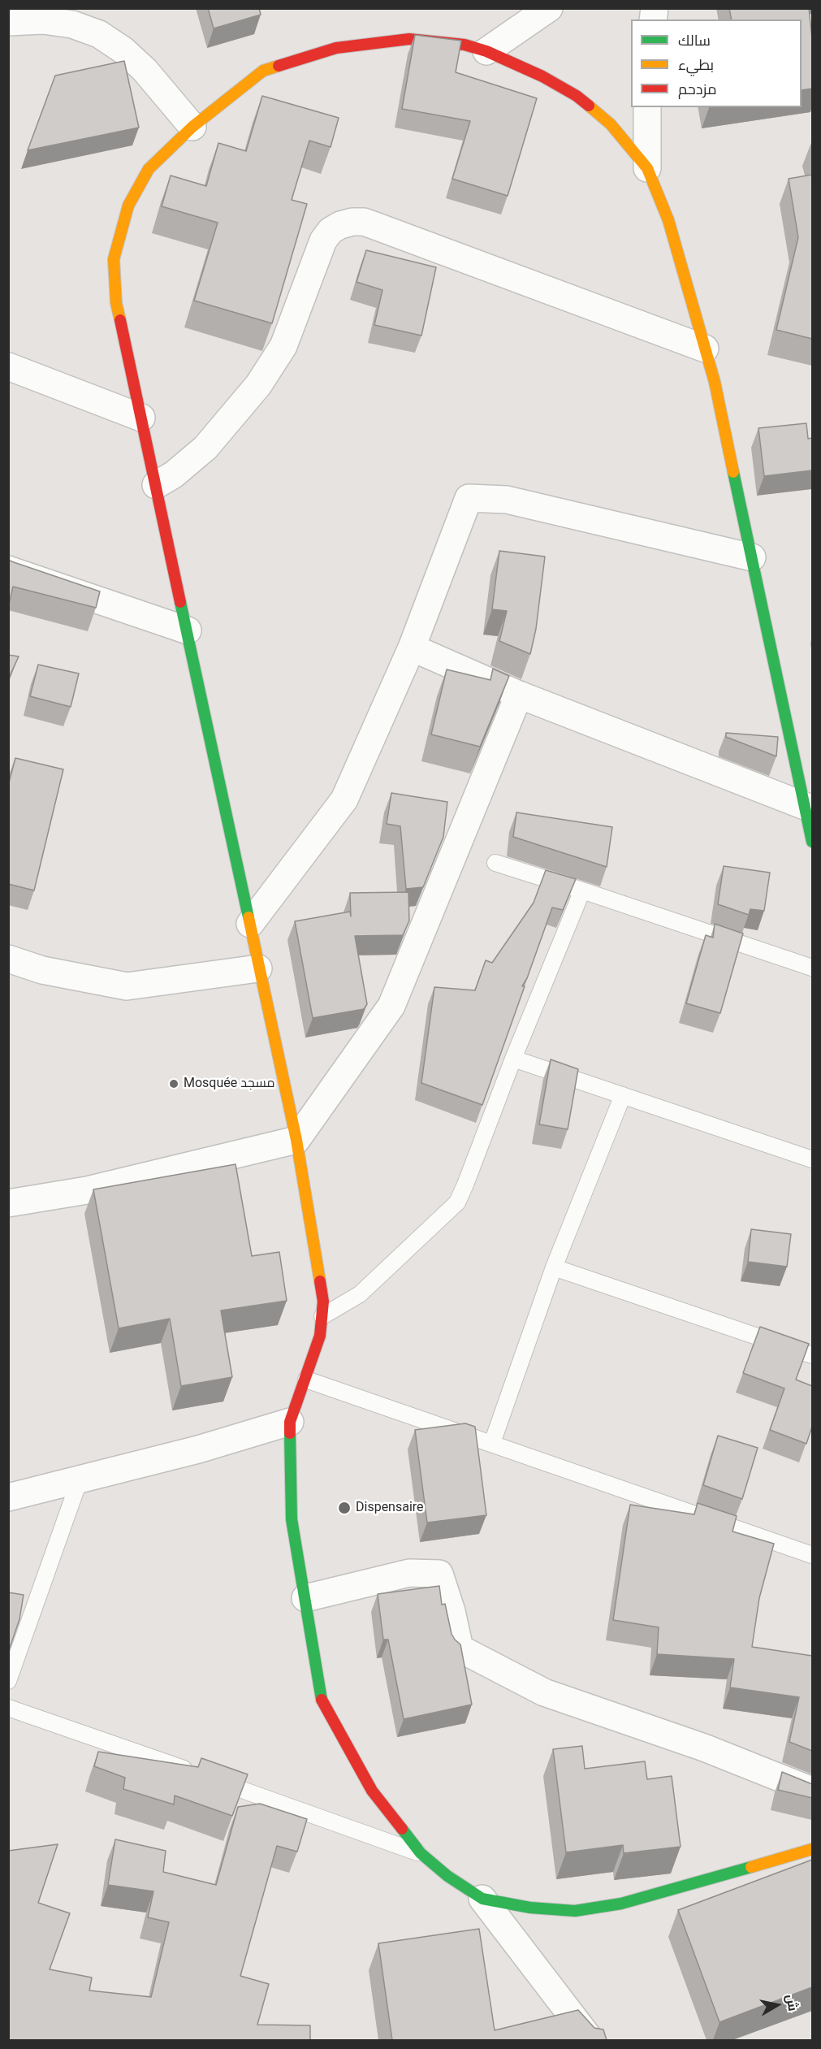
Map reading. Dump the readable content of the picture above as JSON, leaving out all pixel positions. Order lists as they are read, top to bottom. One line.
{"places":["Mosquée مسجد","Dispensaire"],"legend":["سالك","بطيء","مزدحم"],"north":"right"}
